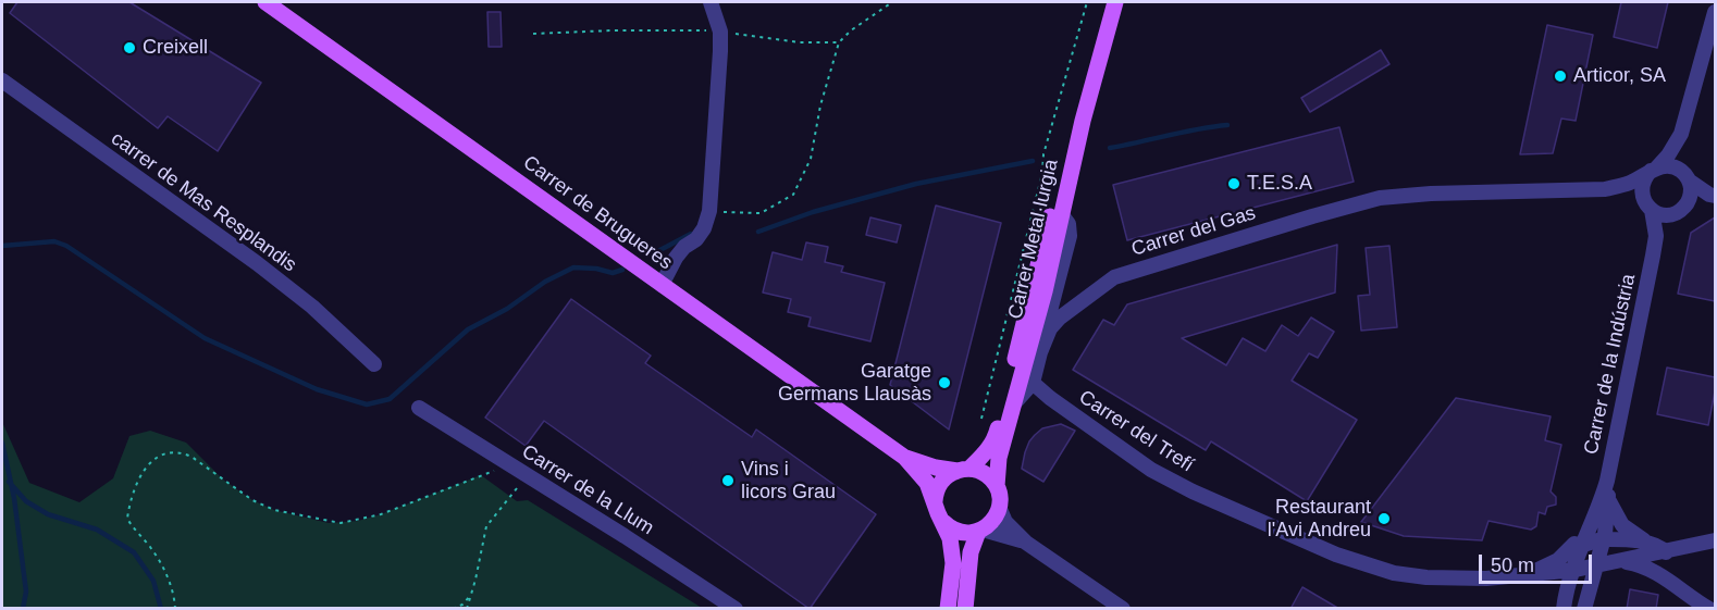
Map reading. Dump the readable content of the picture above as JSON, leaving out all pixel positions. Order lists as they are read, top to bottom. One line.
{"streets":{"main road":["Carrer de Brugueres","Carrer Metal·lurgia"],"street":["carrer de Mas Resplandis","Carrer del Gas","Carrer de la Indústria","Carrer del Trefí","Carrer de la Llum"]},"crossings":[["Carrer del Gas","Carrer Metal·lurgia"],["Carrer del Gas","Carrer de la Indústria"],["Carrer del Gas","Carrer del Trefí"],["Carrer de la Indústria","Carrer del Trefí"]],"places":["Creixell","Articor, SA","T.E.S.A","Garatge Germans Llausàs","Vins i licors Grau","Restaurant l'Avi Andreu"],"scale_bar":"50 m"}
